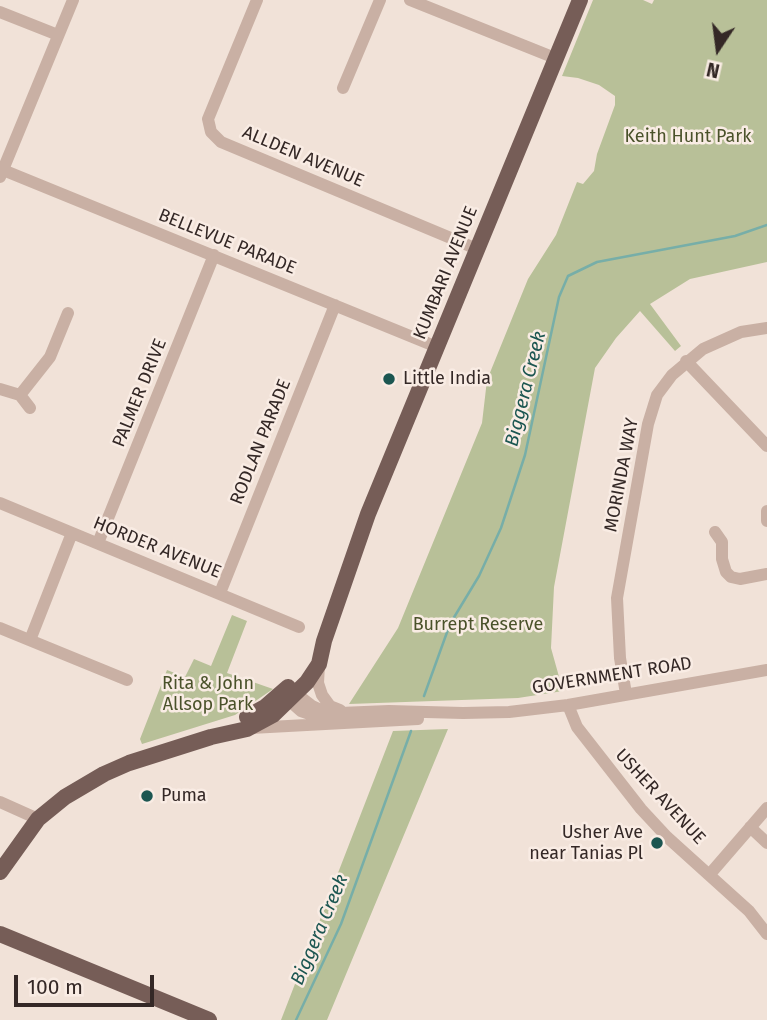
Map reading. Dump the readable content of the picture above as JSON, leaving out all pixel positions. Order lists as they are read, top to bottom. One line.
{"streets":{"main road":["KUMBARI AVENUE","GOVERNMENT ROAD"],"street":["ALLDEN AVENUE","BELLEVUE PARADE","PALMER DRIVE","RODLAN PARADE","MORINDA WAY","HORDER AVENUE","USHER AVENUE"]},"crossings":[["ALLDEN AVENUE","KUMBARI AVENUE"],["BELLEVUE PARADE","KUMBARI AVENUE"],["BELLEVUE PARADE","PALMER DRIVE"],["BELLEVUE PARADE","RODLAN PARADE"],["KUMBARI AVENUE","GOVERNMENT ROAD"],["PALMER DRIVE","HORDER AVENUE"],["RODLAN PARADE","HORDER AVENUE"],["MORINDA WAY","GOVERNMENT ROAD"],["GOVERNMENT ROAD","USHER AVENUE"]],"water":["Biggera Creek"],"parks":["Keith Hunt Park","Burrept Reserve","Rita & John Allsop Park"],"places":["Little India","Puma","Usher Ave near Tanias Pl"],"scale_bar":"100 m","north":"bottom"}
